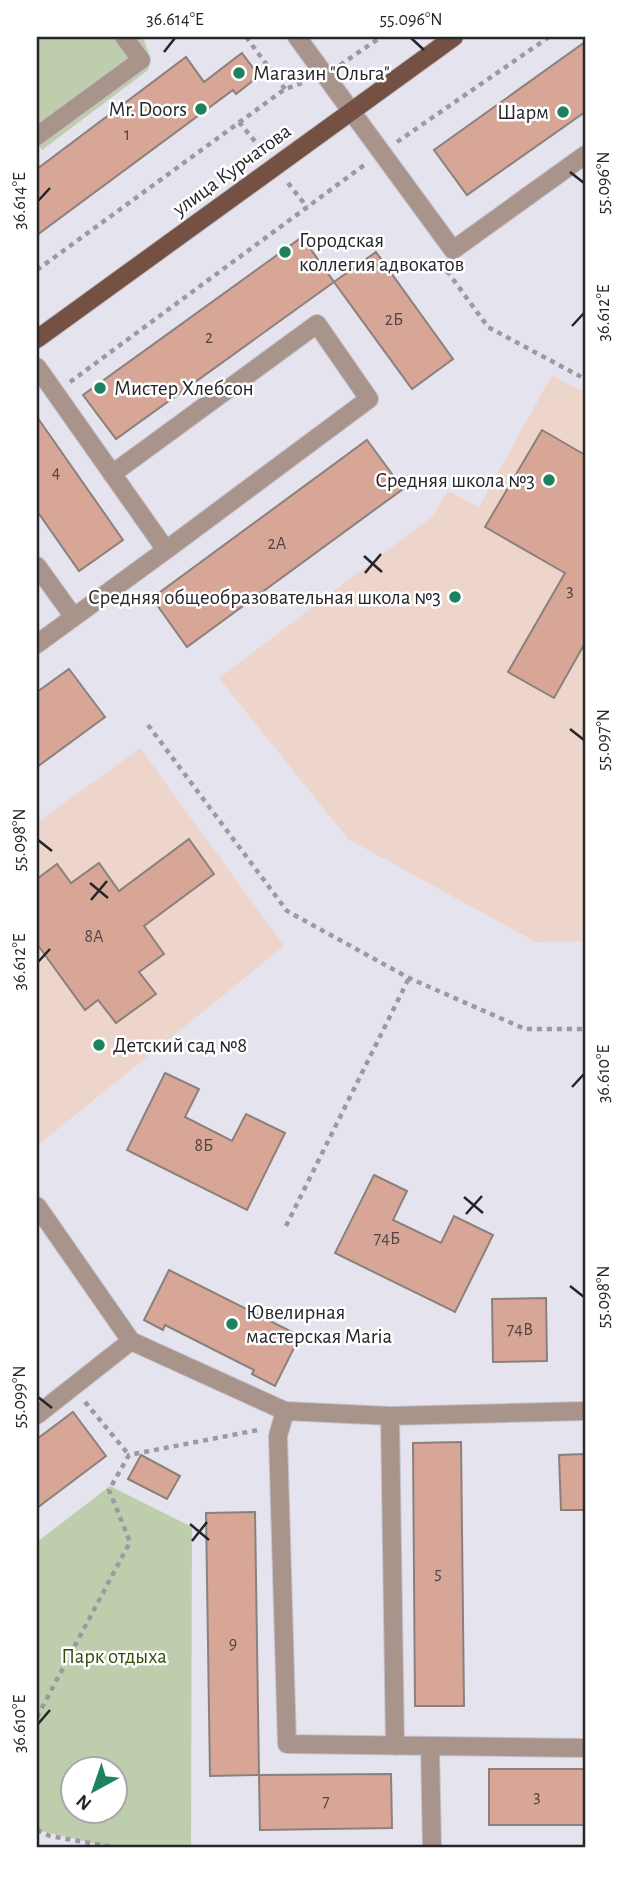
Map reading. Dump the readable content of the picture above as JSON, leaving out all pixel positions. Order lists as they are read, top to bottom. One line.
{"streets":{"main road":["улица Курчатова"]},"parks":["Парк отдыха"],"places":["Магазин \"Ольга\"","Mr. Doors","Шарм","Городская коллегия адвокатов","Мистер Хлебсон","Средняя школа №3","Средняя общеобразовательная школа №3","Детский сад №8","Ювелирная мастерская Maria"],"house_numbers":["1","2Б","2","4","2А","3","8А","8Б","74Б","74В","5","9","3","7"],"north":"bottom left","coordinates":["36.614°E","55.096°N","36.612°E","55.097°N","55.098°N","36.610°E","55.099°N"]}
